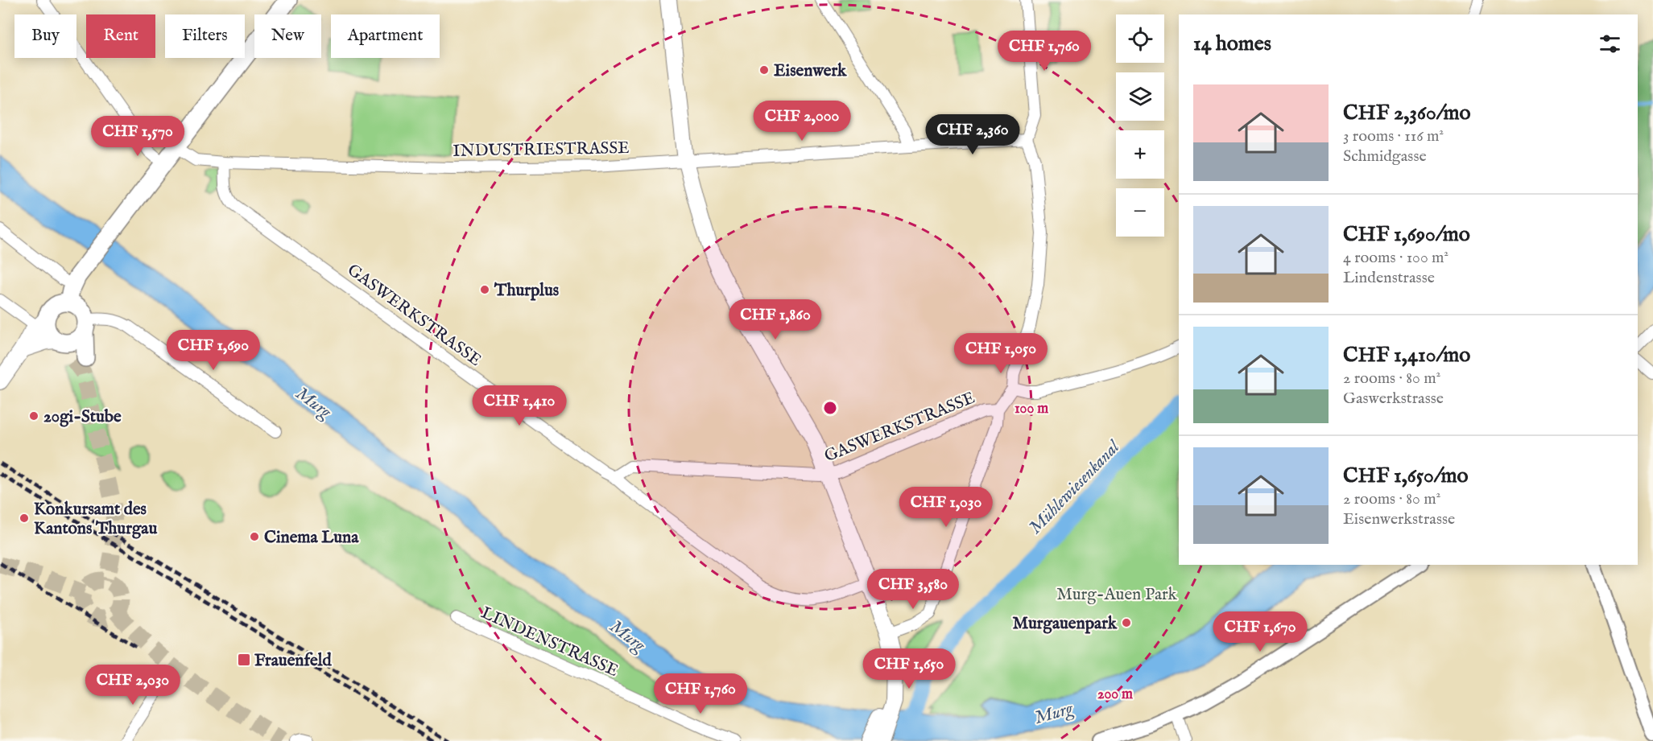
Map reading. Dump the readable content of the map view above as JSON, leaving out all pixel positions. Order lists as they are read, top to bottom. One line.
{"streets":{"street":["INDUSTRIESTRASSE","GASWERKSTRASSE","LINDENSTRASSE"]},"crossings":[["INDUSTRIESTRASSE","GASWERKSTRASSE"]],"water":["Murg","Mühlewiesenkanal"],"parks":["Murg-Auen Park"],"places":{"other":["Eisenwerk","Thurplus","20gi-Stube","Konkursamt des Kantons Thurgau","Cinema Luna","Murgauenpark"],"transit":["Frauenfeld"]},"page":{"map_buttons":["+","−"],"chip":["Buy","Rent","Filters","New","Apartment"],"heading":"14 homes","price":["CHF 1,760","CHF 2,000","CHF 2,360","CHF 1,570","CHF 1,860","CHF 1,690","CHF 1,050","CHF 1,410","CHF 1,030","CHF 3,580","CHF 1,670","CHF 1,650","CHF 2,030","CHF 1,760"],"list":[{"name":"CHF 2,360/mo","note":"3 rooms · 116 m² · Schmidgasse"},{"name":"CHF 1,690/mo","note":"4 rooms · 100 m² · Lindenstrasse"},{"name":"CHF 1,410/mo","note":"2 rooms · 80 m² · Gaswerkstrasse"},{"name":"CHF 1,650/mo","note":"2 rooms · 80 m² · Eisenwerkstrasse"}]},"rings":["100 m","200 m"]}
